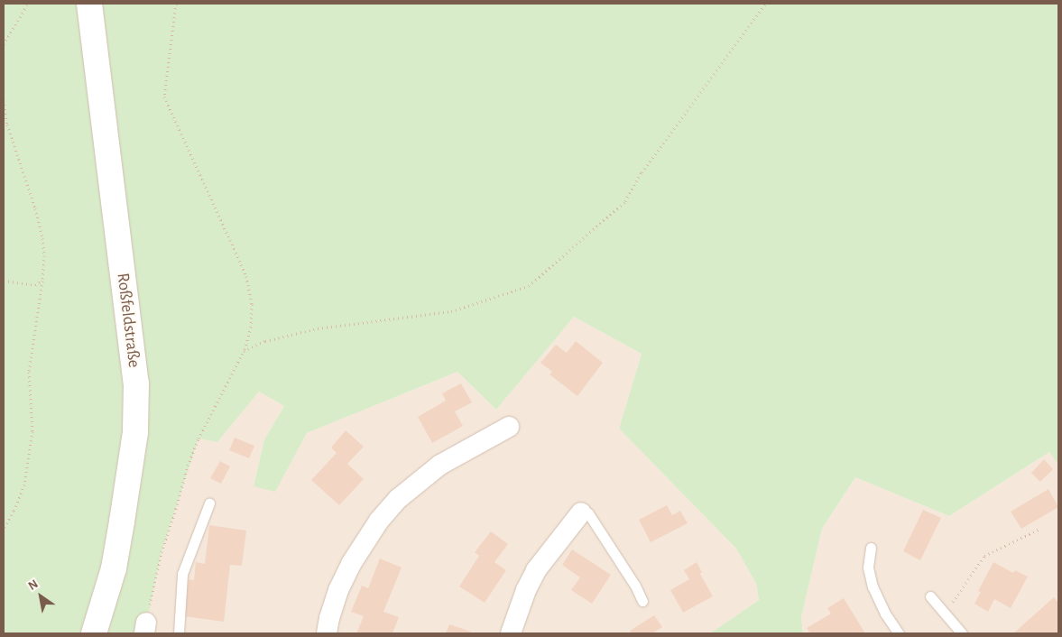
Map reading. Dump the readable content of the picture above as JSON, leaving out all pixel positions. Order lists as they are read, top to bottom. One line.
{"streets":{"main road":["Roßfeldstraße"]},"north":"top left"}
